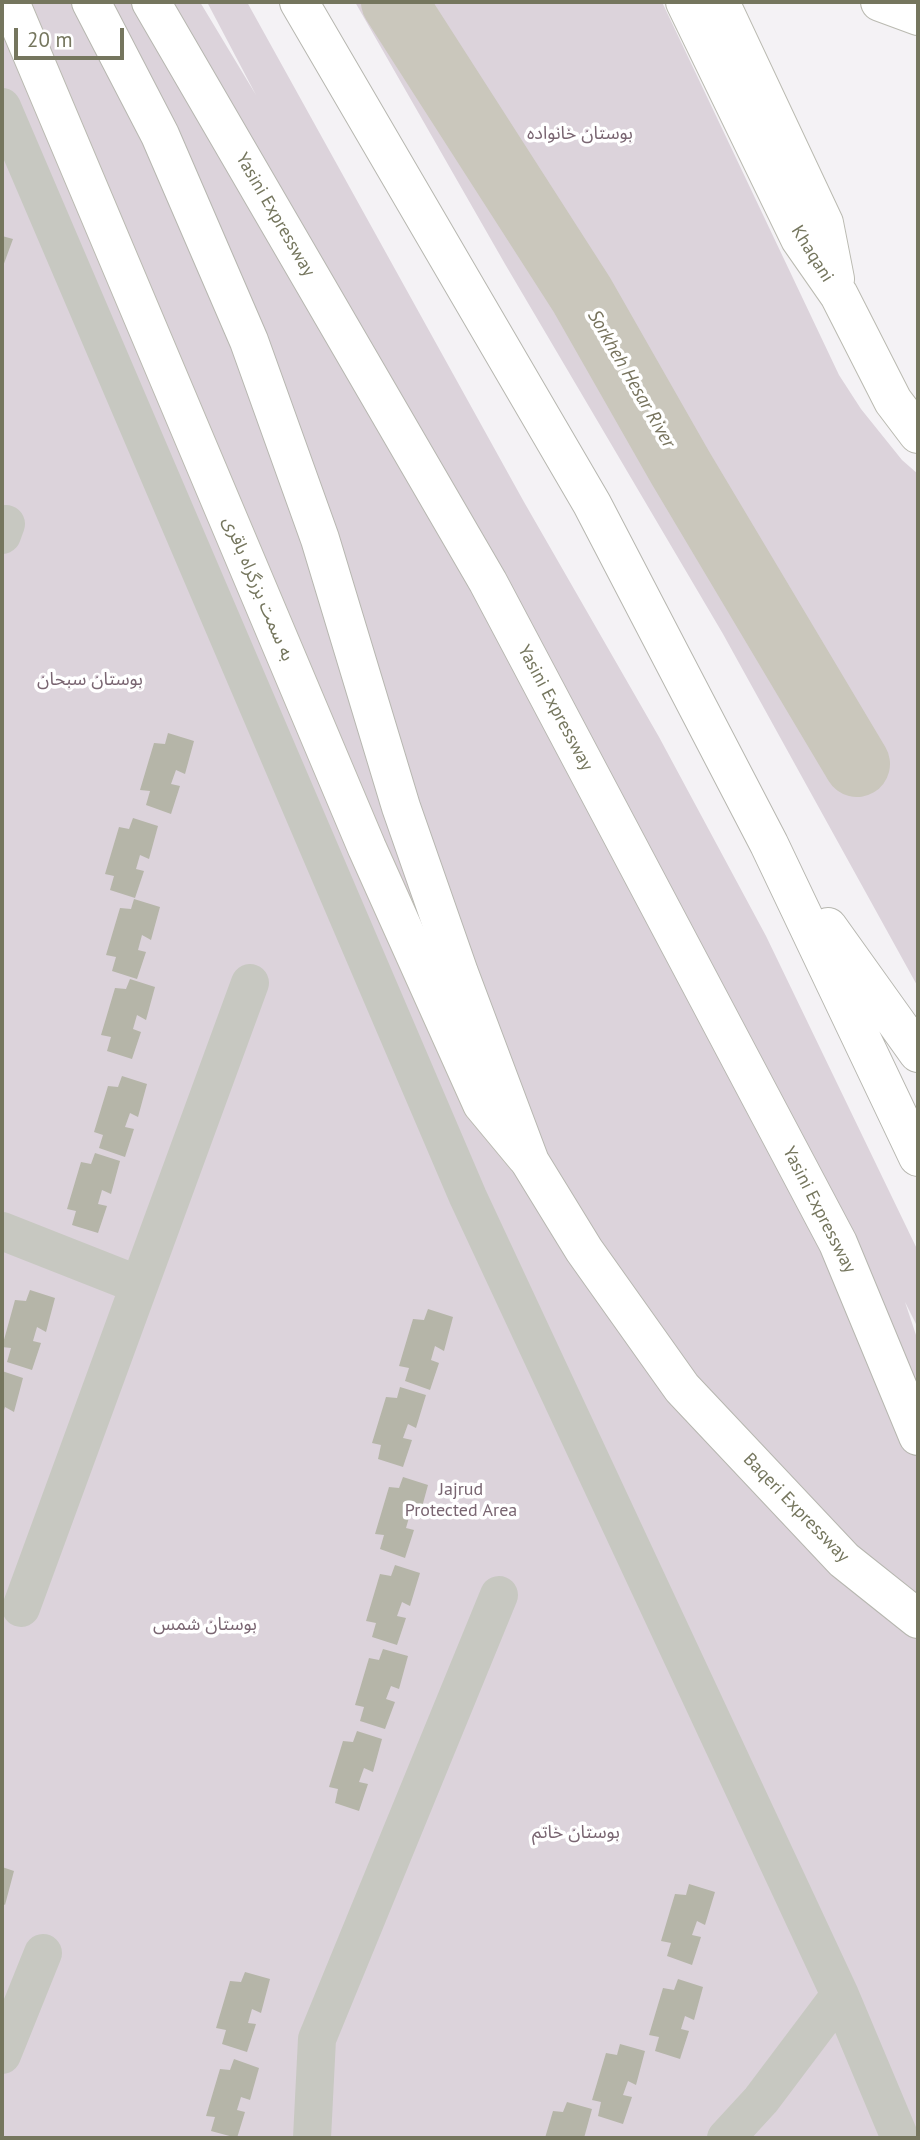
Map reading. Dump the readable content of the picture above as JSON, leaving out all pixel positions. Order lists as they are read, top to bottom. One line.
{"streets":{"main road":["Yasini Expressway","Khaqani","به سمت بزرگراه باقری","Baqeri Expressway"]},"crossings":[["به سمت بزرگراه باقری","Baqeri Expressway"]],"water":["Sorkheh Hesar River"],"parks":["بوستان خانواده","بوستان سبحان","Jajrud Protected Area","بوستان شمس","بوستان خاتم"],"scale_bar":"20 m"}
